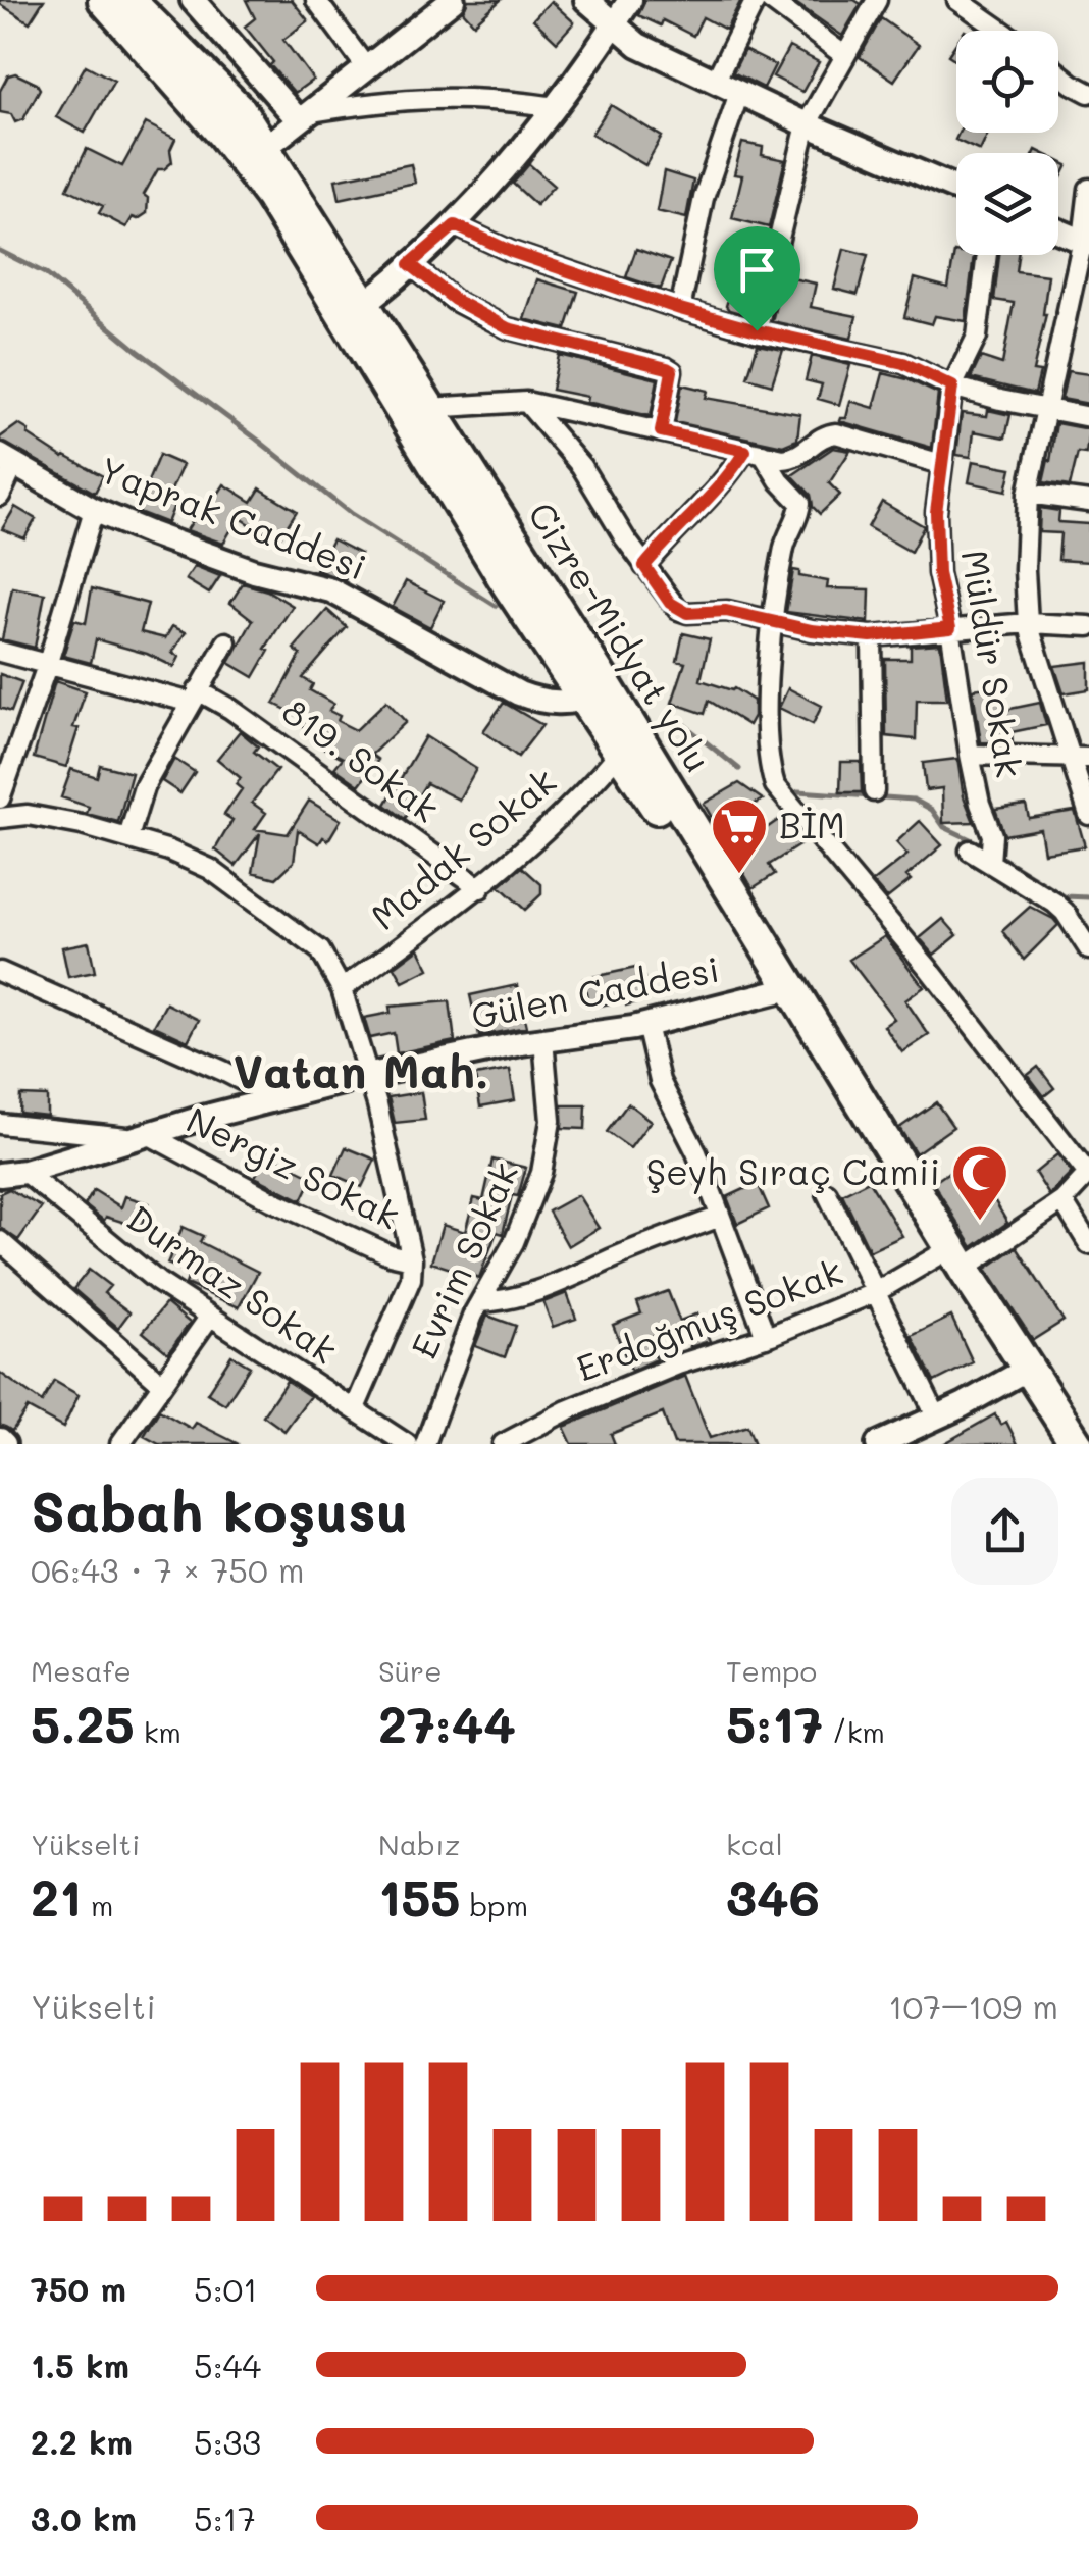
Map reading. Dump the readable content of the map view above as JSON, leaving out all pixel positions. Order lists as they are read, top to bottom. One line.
{"streets":{"highway":["Cizre-Midyat yolu"],"street":["Yaprak Caddesi","Müldür Sokak","819. Sokak","Madak Sokak","Gülen Caddesi","Nergiz Sokak","Evrim Sokak","Durmaz Sokak","Erdoğmuş Sokak"]},"crossings":[["Yaprak Caddesi","Cizre-Midyat yolu"],["Cizre-Midyat yolu","Madak Sokak"],["Cizre-Midyat yolu","Gülen Caddesi"],["Cizre-Midyat yolu","Erdoğmuş Sokak"],["819. Sokak","Madak Sokak"],["Gülen Caddesi","Nergiz Sokak"],["Gülen Caddesi","Evrim Sokak"],["Gülen Caddesi","Durmaz Sokak"]],"districts":["Vatan Mah."],"places":{"supermarket":["BİM"],"mosque":["Şeyh Sıraç Camii"]},"page":{"heading":["Sabah koşusu","06:43 · 7 × 750 m"],"stats":[["Mesafe","5.25 km"],["Süre","27:44"],["Tempo","5:17 /km"],["Yükselti","21 m"],["Nabız","155 bpm"],["kcal","346"]],"chart":["Yükselti","107–109 m"],"list":[{"name":"750 m","note":"5:01"},{"name":"1.5 km","note":"5:44"},{"name":"2.2 km","note":"5:33"},{"name":"3.0 km","note":"5:17"}]}}
